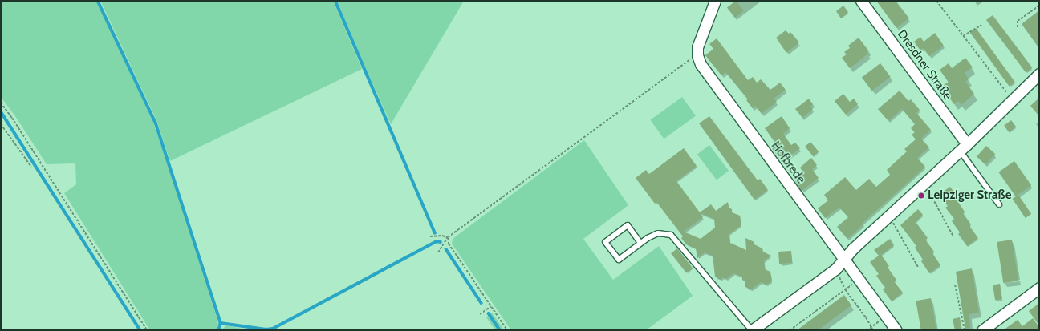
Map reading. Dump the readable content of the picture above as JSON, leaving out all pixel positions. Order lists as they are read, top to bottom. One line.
{"streets":{"street":["Dresdner Straße","Hofbrede"]},"places":["Leipziger Straße"]}
